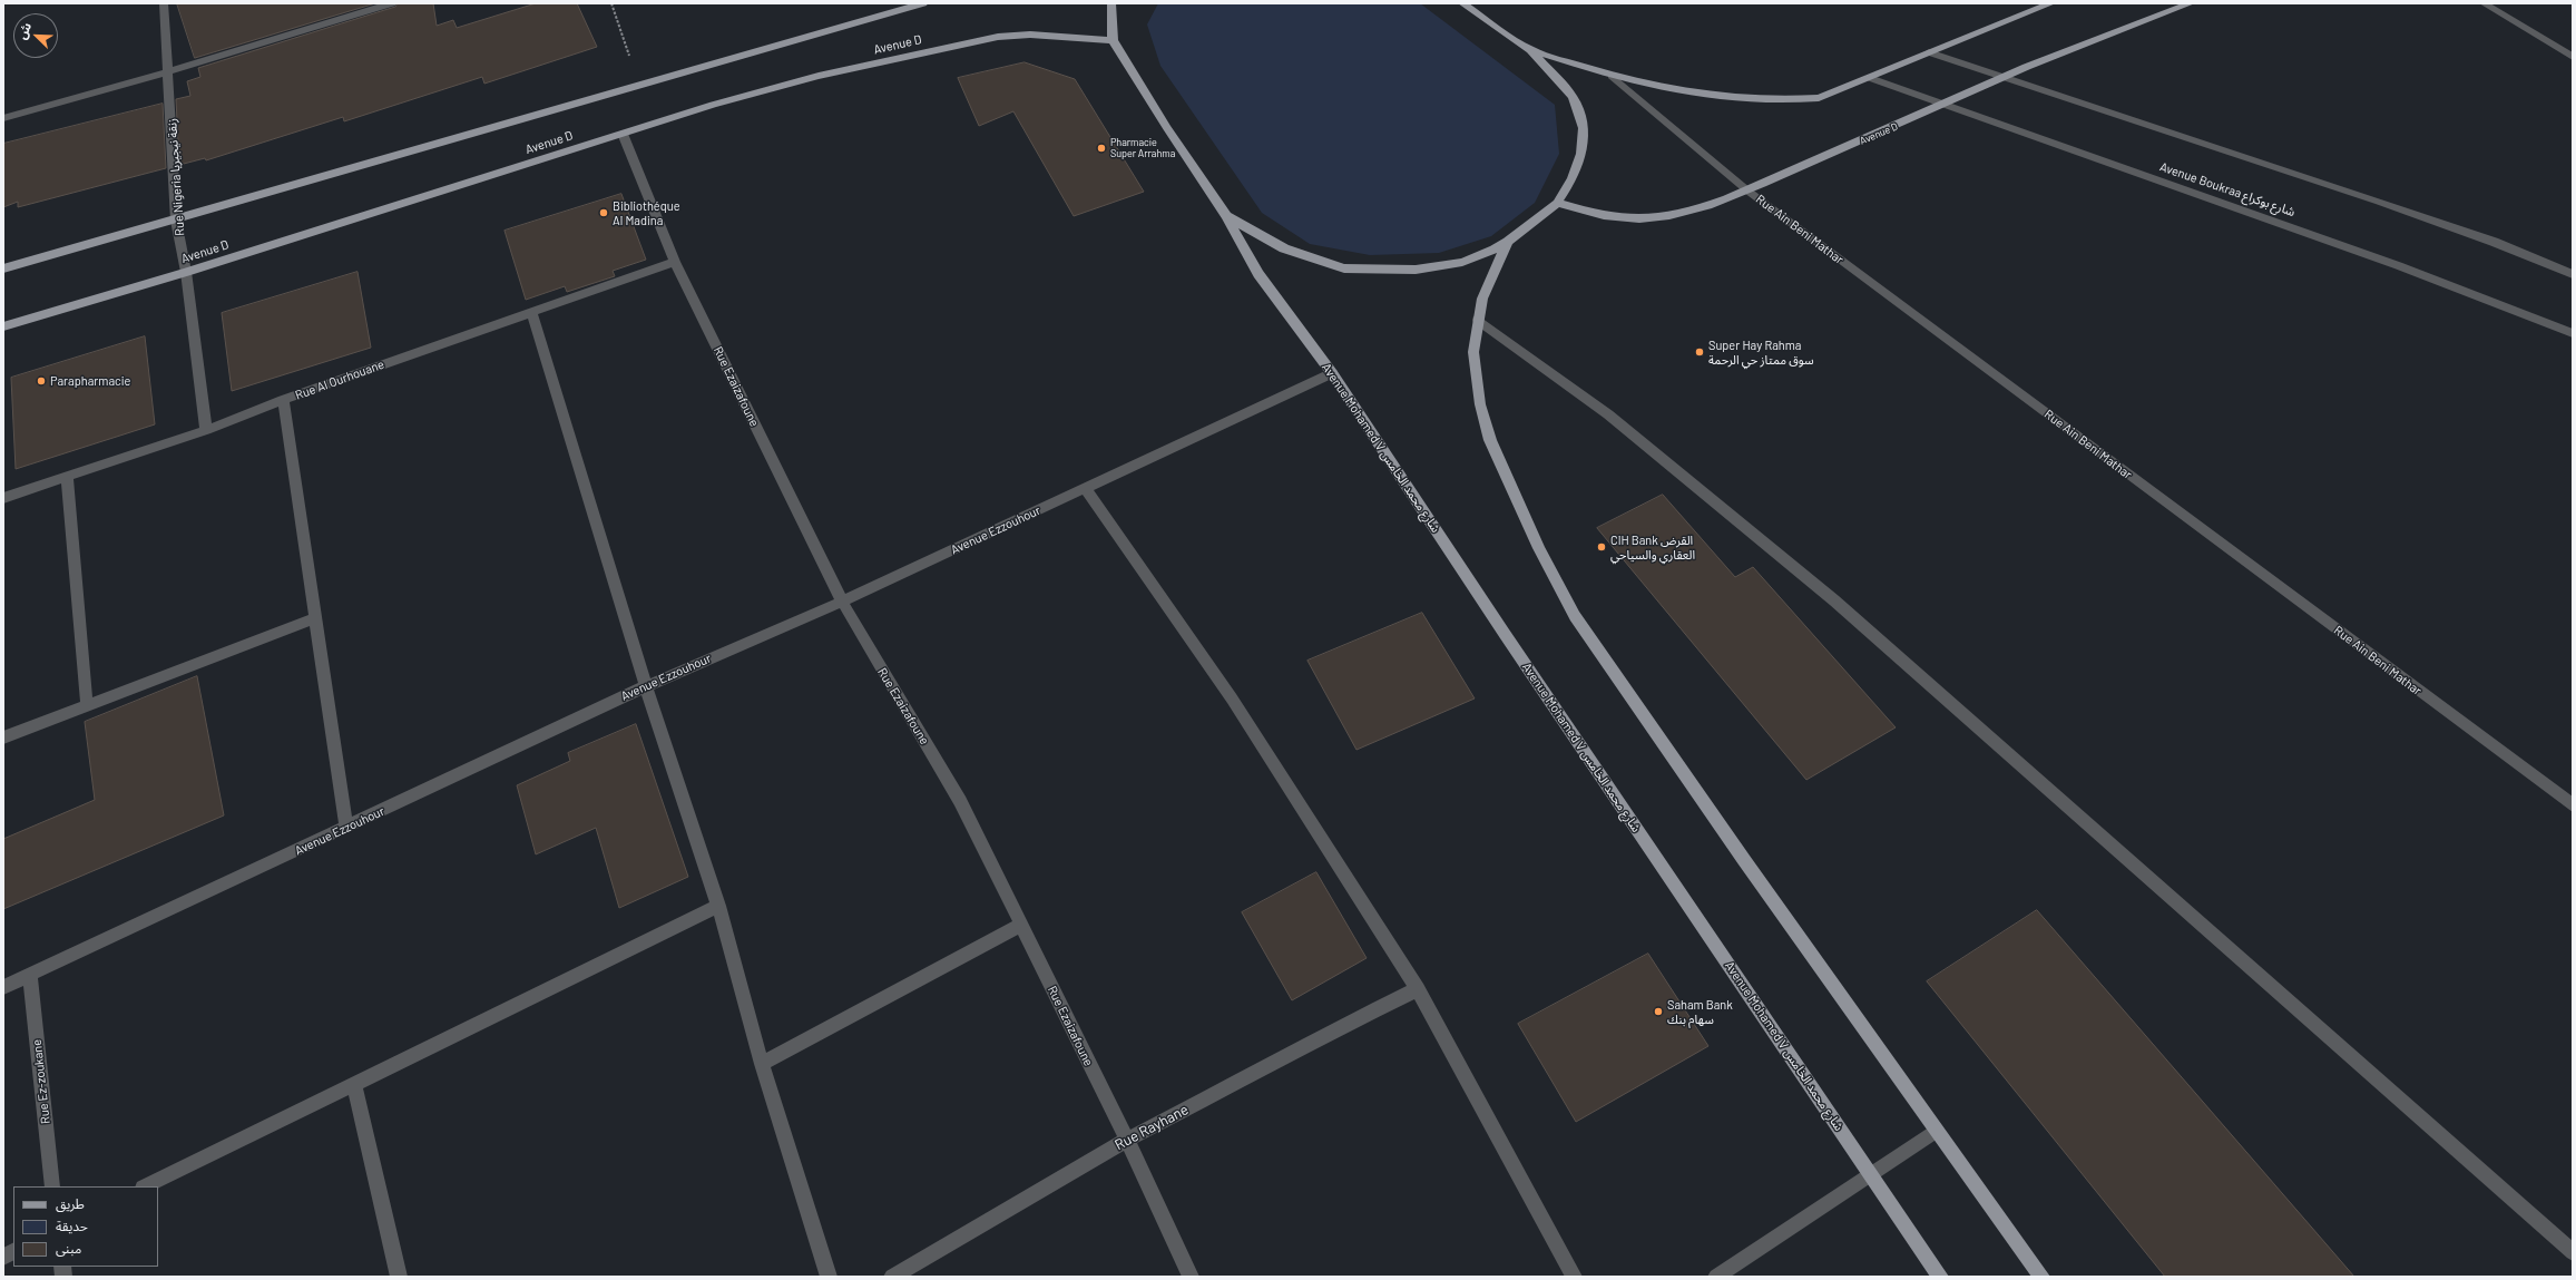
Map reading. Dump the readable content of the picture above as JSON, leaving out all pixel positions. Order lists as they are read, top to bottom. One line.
{"streets":{"main road":["Avenue D","Avenue Mohamed V شارع محمد الخامس"],"street":["Rue Nigeria زنقة نيجيريا","Avenue Boukraa شارع بوكراع","Rue Ain Beni Mathar","Rue Al Ourhouane","Rue Ezaizafoune","Avenue Ezzouhour","Rue Ez-zoukane","Rue Rayhane"]},"crossings":[["Avenue D","Rue Nigeria زنقة نيجيريا"],["Avenue D","Avenue Boukraa شارع بوكراع"],["Avenue D","Rue Ain Beni Mathar"],["Avenue D","Rue Ezaizafoune"],["Avenue D","Avenue Mohamed V شارع محمد الخامس"],["Rue Nigeria زنقة نيجيريا","Rue Al Ourhouane"],["Rue Al Ourhouane","Rue Ezaizafoune"],["Rue Ezaizafoune","Avenue Ezzouhour"],["Rue Ezaizafoune","Rue Rayhane"],["Avenue Mohamed V شارع محمد الخامس","Avenue Ezzouhour"],["Avenue Ezzouhour","Rue Ez-zoukane"]],"places":["Pharmacie Super Arrahma","Bibliothéque Al Madina","Super Hay Rahma سوق ممتاز حي الرحمة","Parapharmacie","CIH Bank القرض العقاري والسياحي","Saham Bank سهام بنك"],"legend":["طريق","حديقة","مبنى"],"north":"top left"}
